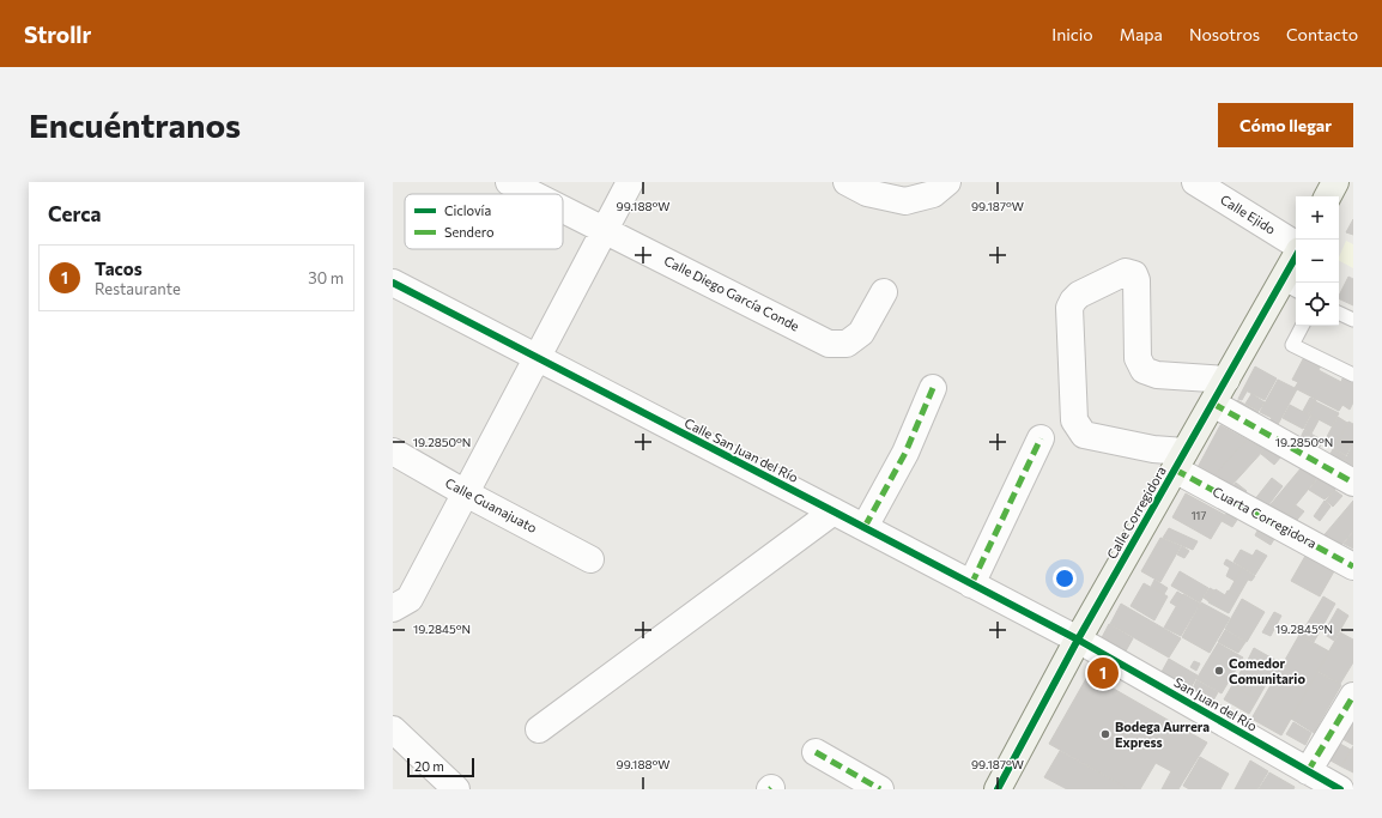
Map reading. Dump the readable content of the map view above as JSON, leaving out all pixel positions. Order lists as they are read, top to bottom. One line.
{"streets":{"street":["Calle Ejido","Calle Diego García Conde","Calle San Juan del Río","Calle Guanajuato","Calle Corregidora","Cuarta Corregidora","San Juan del Río"]},"crossings":[["Calle San Juan del Río","Calle Corregidora"],["Calle San Juan del Río","San Juan del Río"],["Calle Corregidora","Cuarta Corregidora"],["Calle Corregidora","San Juan del Río"]],"places":["Comedor Comunitario","Bodega Aurrera Express"],"house_numbers":["117"],"legend":["Ciclovía","Sendero"],"scale_bar":"20 m","page":{"header":"Strollr","nav":["Inicio","Mapa","Nosotros","Contacto"],"buttons":"Cómo llegar","title":"Encuéntranos","heading":"Cerca","map_buttons":["+","−"],"list":[{"mark":"1","name":"Tacos","note":"Restaurante","value":"30 m"}],"pins":"1","scale":"20 m"},"coordinates":["99.188°W","99.187°W","19.2850°N","19.2845°N"]}
